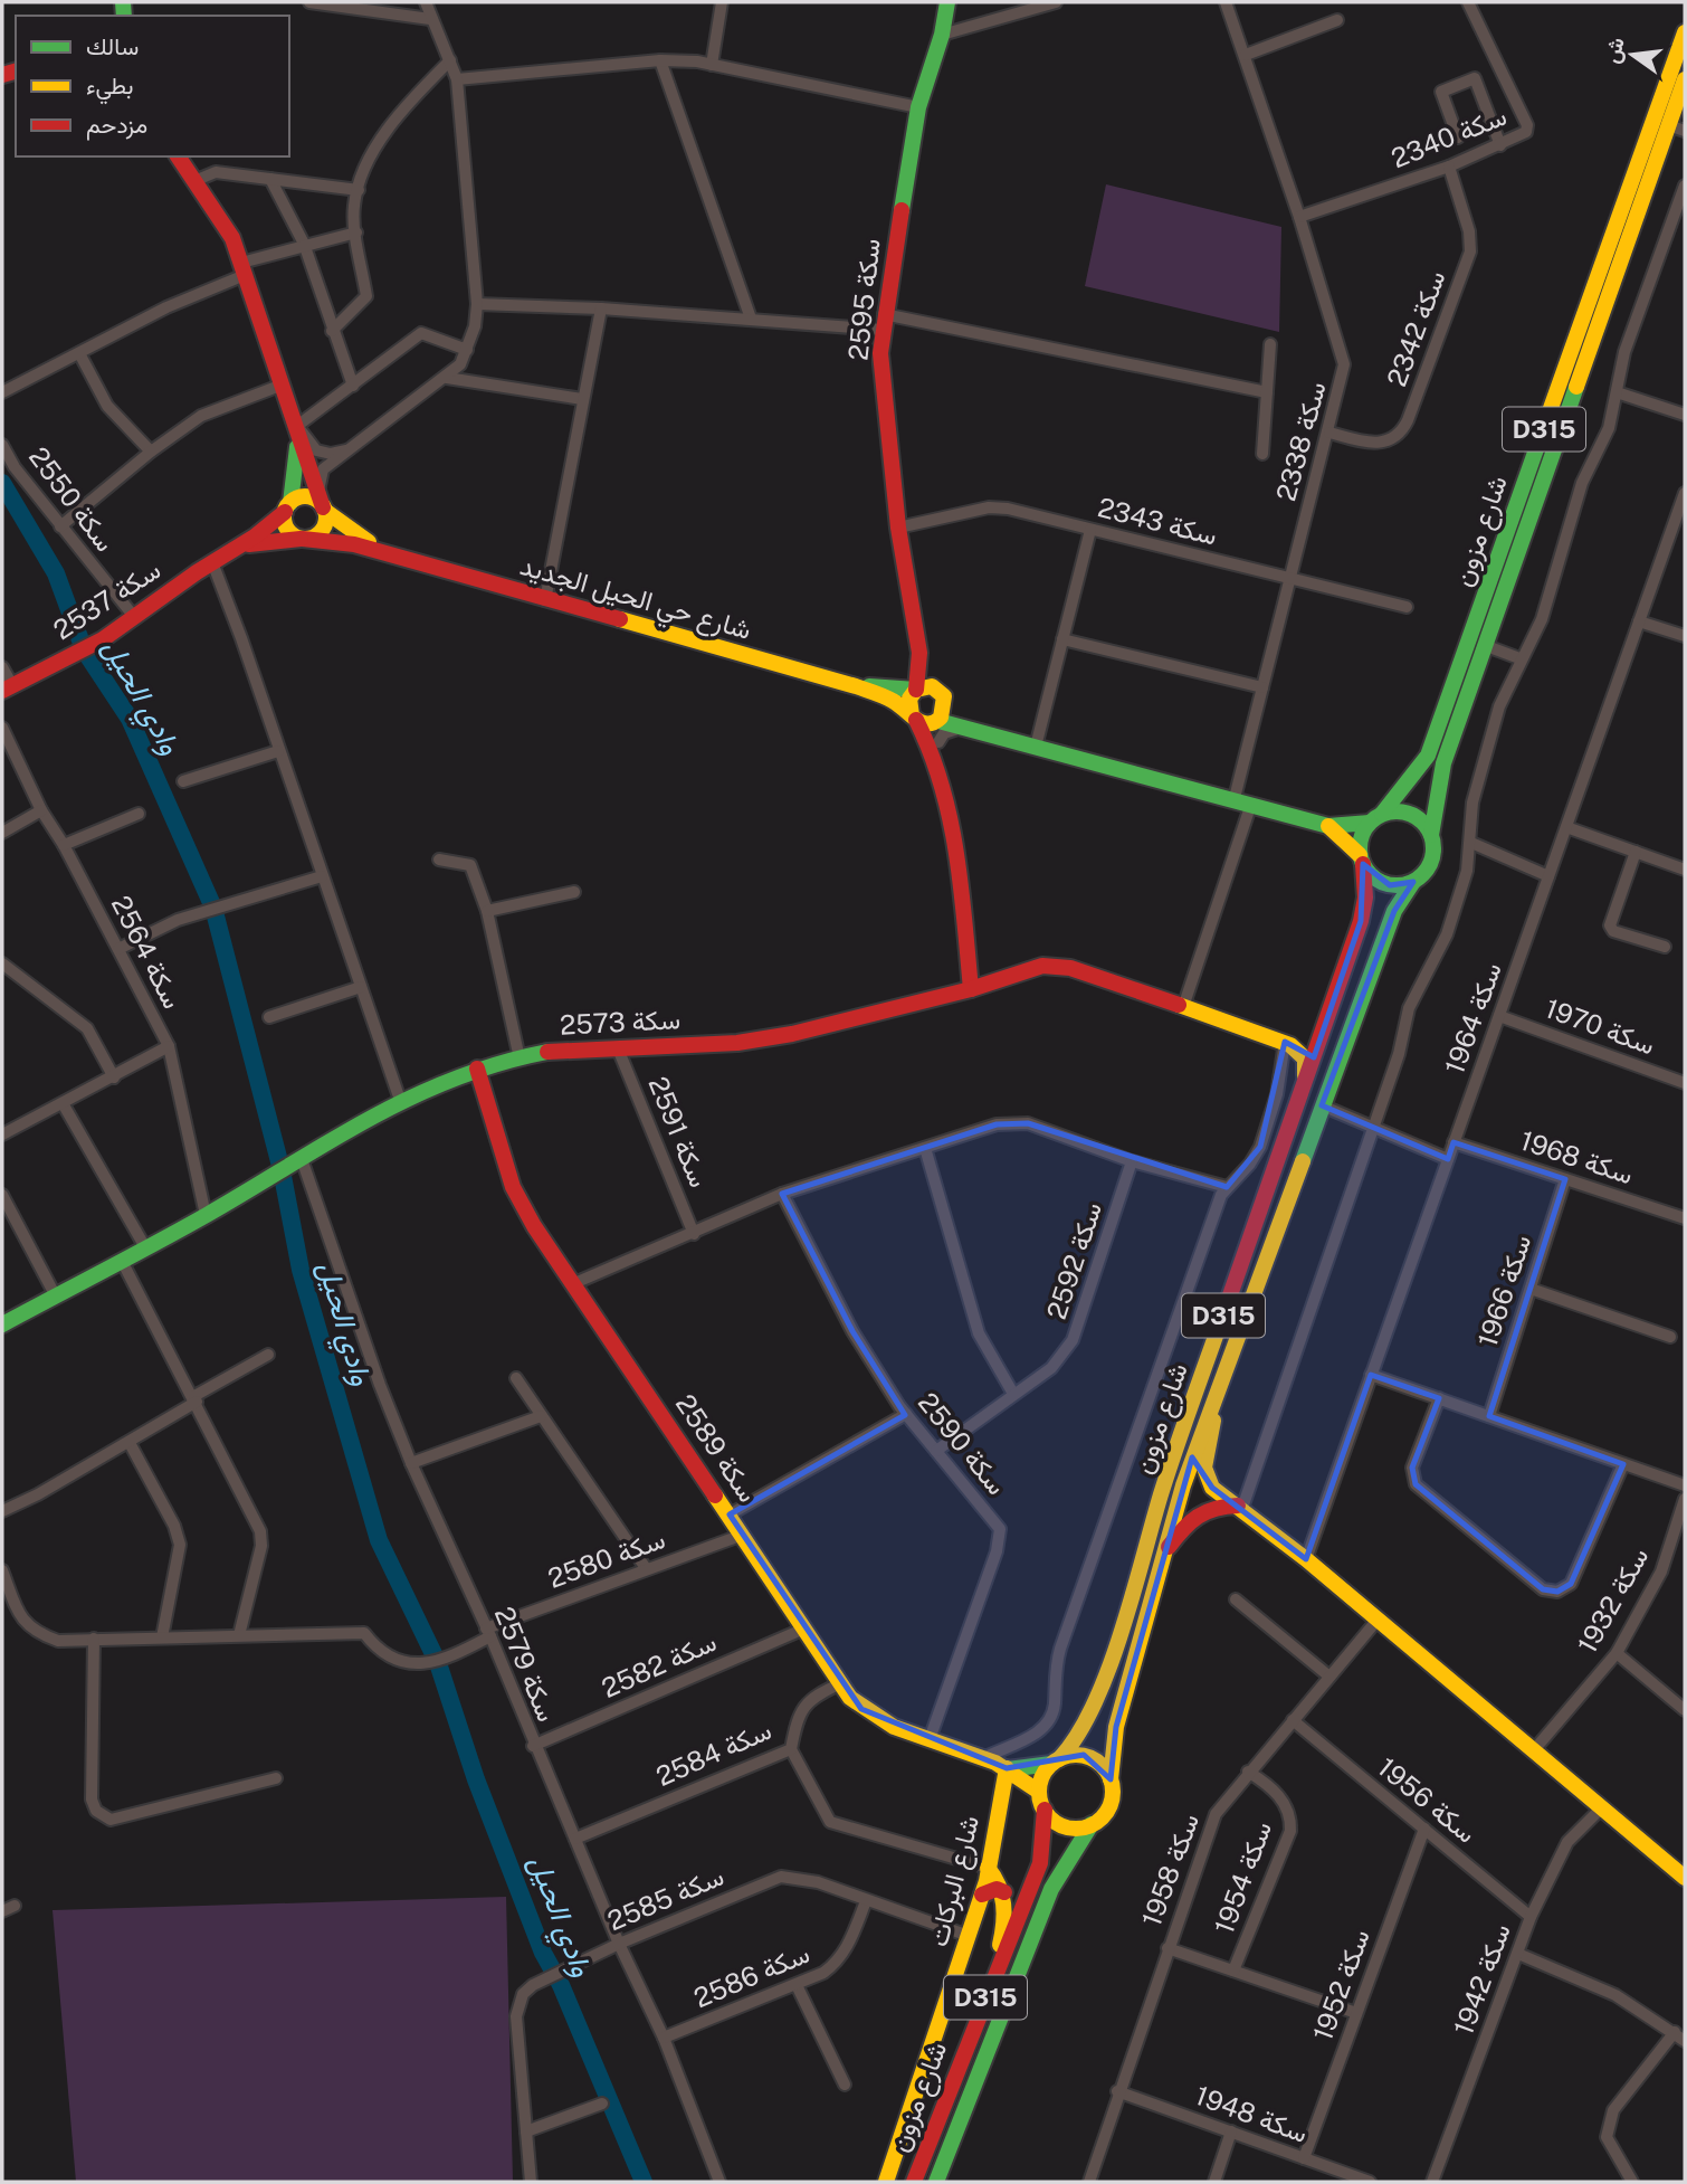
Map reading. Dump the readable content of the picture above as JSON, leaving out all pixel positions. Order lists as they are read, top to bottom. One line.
{"streets":{"street":["سكة 2340","سكة 2595","سكة 2342","D315","سكة 2338","سكة 2550","سكة 2343","شارع مزون","شارع حي الحيل الجديد","سكة 2537","سكة 2564","سكة 1964","سكة 2573","سكة 1970","سكة 2591","سكة 1968","سكة 2592","سكة 1966","سكة 2590","سكة 2589","سكة 2580","سكة 1932","سكة 2579","سكة 2582","سكة 2584","سكة 1956","سكة 1958","سكة 1954","شارع البركات","سكة 2585","سكة 2586","سكة 1942","سكة 1952","سكة 1948"]},"crossings":[["سكة 2340","سكة 2342"],["سكة 2340","سكة 2338"],["سكة 2595","سكة 2343"],["سكة 2595","شارع حي الحيل الجديد"],["سكة 2342","سكة 2338"],["D315","شارع مزون"],["D315","سكة 2589"],["سكة 2338","سكة 2343"],["سكة 2550","سكة 2537"],["شارع مزون","سكة 2589"],["سكة 2564","سكة 2573"],["سكة 1964","سكة 1970"],["سكة 1964","سكة 1968"],["سكة 2573","سكة 2591"],["سكة 2573","سكة 2589"],["سكة 2573","سكة 2579"],["سكة 1968","سكة 1966"],["سكة 2592","سكة 2590"],["سكة 2590","سكة 2589"],["سكة 2589","سكة 2580"],["سكة 2589","سكة 2582"],["سكة 2589","سكة 2584"],["سكة 2589","شارع البركات"],["سكة 2580","سكة 2579"],["سكة 2579","سكة 2582"],["سكة 2579","سكة 2584"],["سكة 2579","سكة 2585"],["سكة 2579","سكة 2586"],["سكة 1956","سكة 1958"],["سكة 1956","سكة 1942"],["سكة 1956","سكة 1952"],["سكة 1958","سكة 1954"],["سكة 1958","سكة 1948"],["سكة 1954","سكة 1952"],["شارع البركات","سكة 2585"],["سكة 2585","سكة 2586"],["سكة 1952","سكة 1948"]],"water":["وادي الحيل"],"legend":["سالك","بطيء","مزدحم"],"north":"left"}
